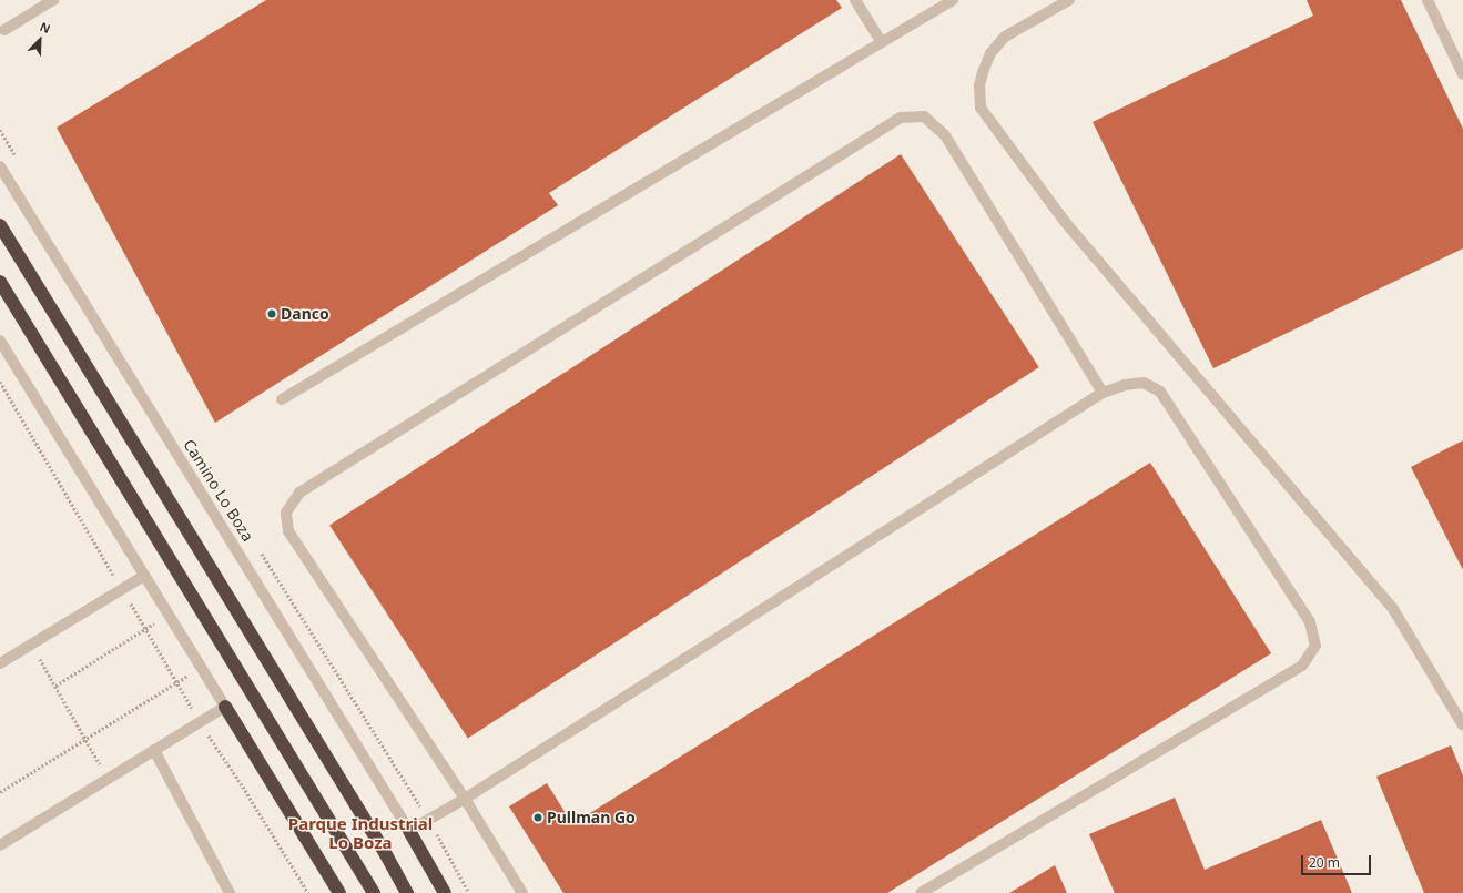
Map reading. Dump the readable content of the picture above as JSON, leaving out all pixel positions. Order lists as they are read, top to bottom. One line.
{"streets":{"street":["Camino Lo Boza"]},"districts":["Parque Industrial Lo Boza"],"places":["Danco","Pullman Go"],"scale_bar":"20 m","north":"top right"}
